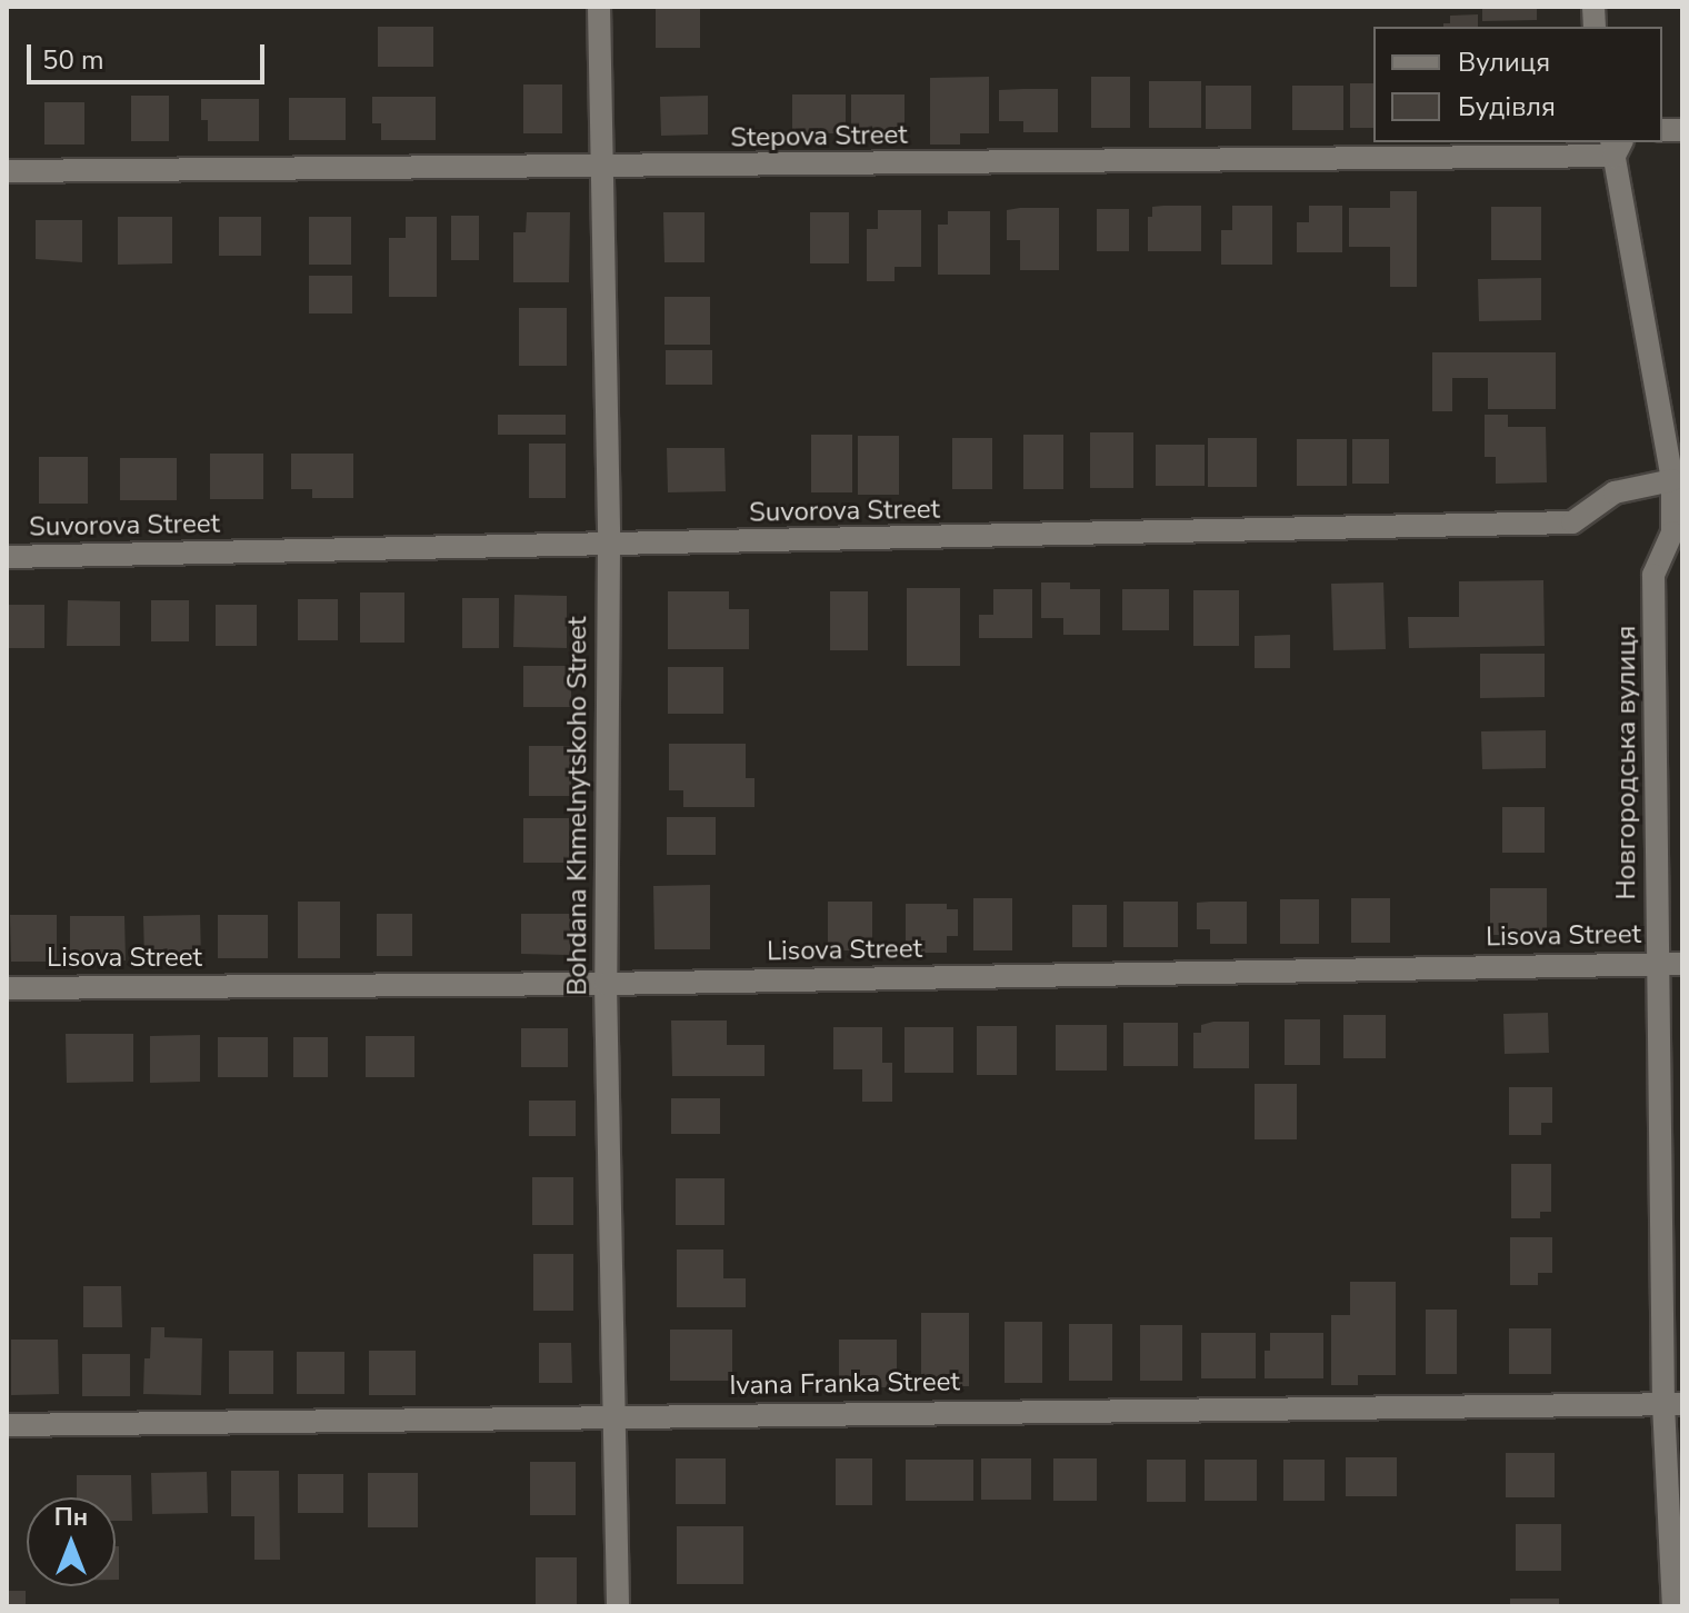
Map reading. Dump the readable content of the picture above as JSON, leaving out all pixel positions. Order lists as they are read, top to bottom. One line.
{"streets":{"street":["Stepova Street","Suvorova Street","Новгородська вулиця","Bohdana Khmelnytskoho Street","Lisova Street","Ivana Franka Street"]},"crossings":[["Stepova Street","Новгородська вулиця"],["Stepova Street","Bohdana Khmelnytskoho Street"],["Suvorova Street","Новгородська вулиця"],["Suvorova Street","Bohdana Khmelnytskoho Street"],["Новгородська вулиця","Lisova Street"],["Новгородська вулиця","Ivana Franka Street"],["Bohdana Khmelnytskoho Street","Lisova Street"],["Bohdana Khmelnytskoho Street","Ivana Franka Street"]],"legend":["Вулиця","Будівля"],"scale_bar":"50 m","north":"top"}
